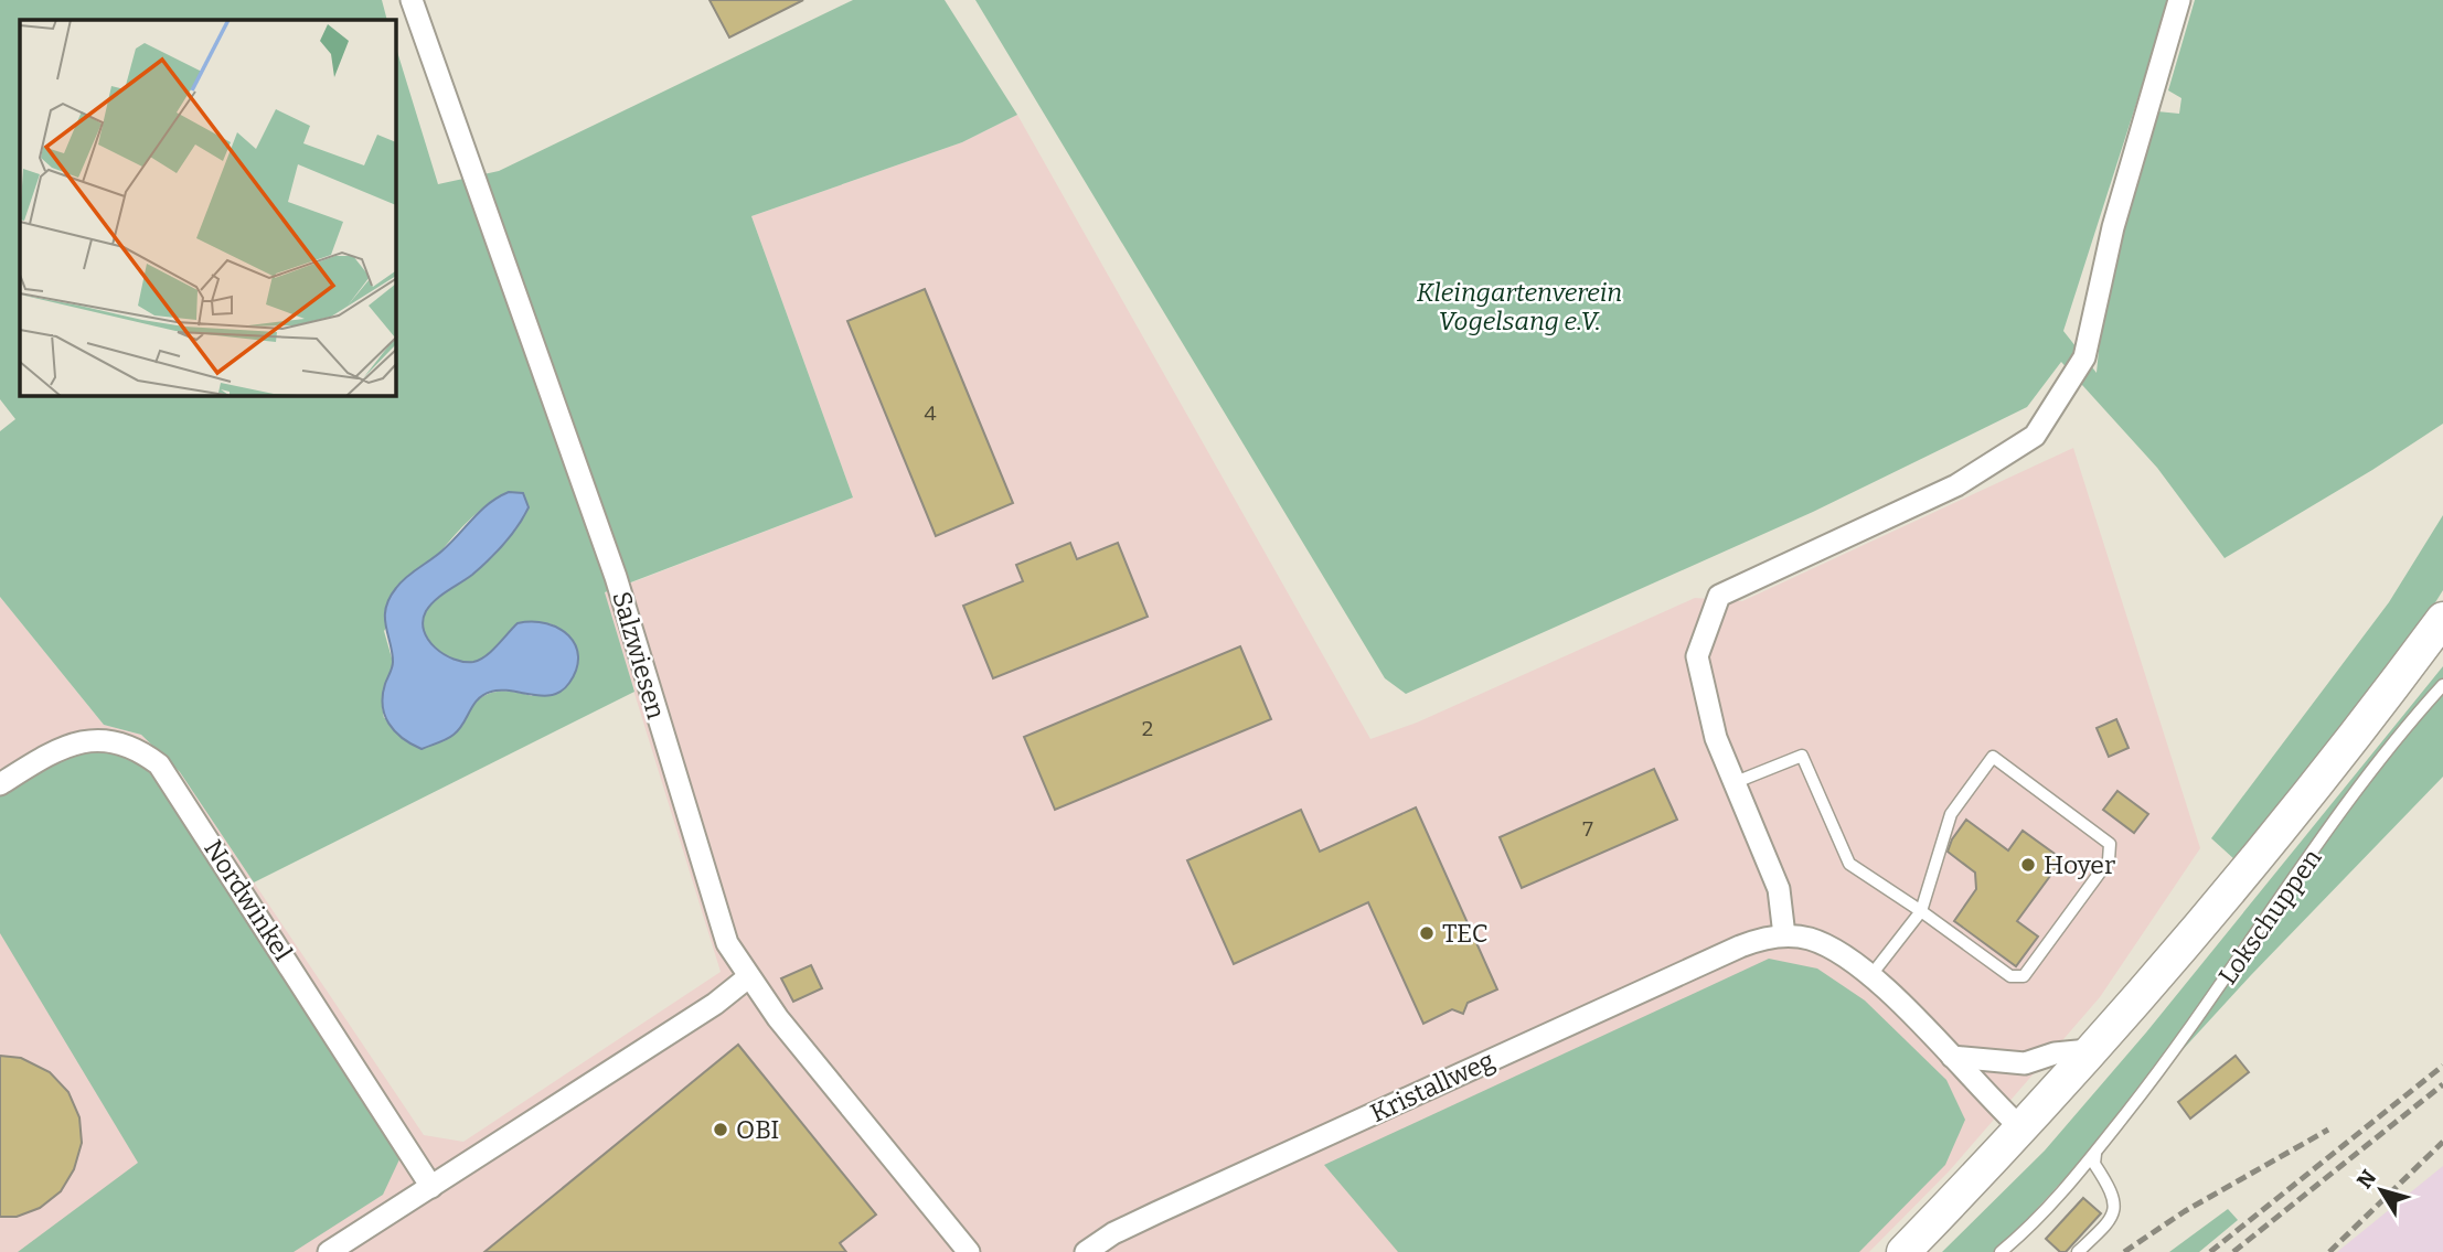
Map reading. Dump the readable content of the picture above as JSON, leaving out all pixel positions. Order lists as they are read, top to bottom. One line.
{"streets":{"street":["Salzwiesen","Nordwinkel","Kristallweg"],"lane":["Lokschuppen"]},"parks":["Kleingartenverein Vogelsang e.V."],"places":["Hoyer","TEC","OBI"],"house_numbers":["4","2","7"],"north":"top left"}
